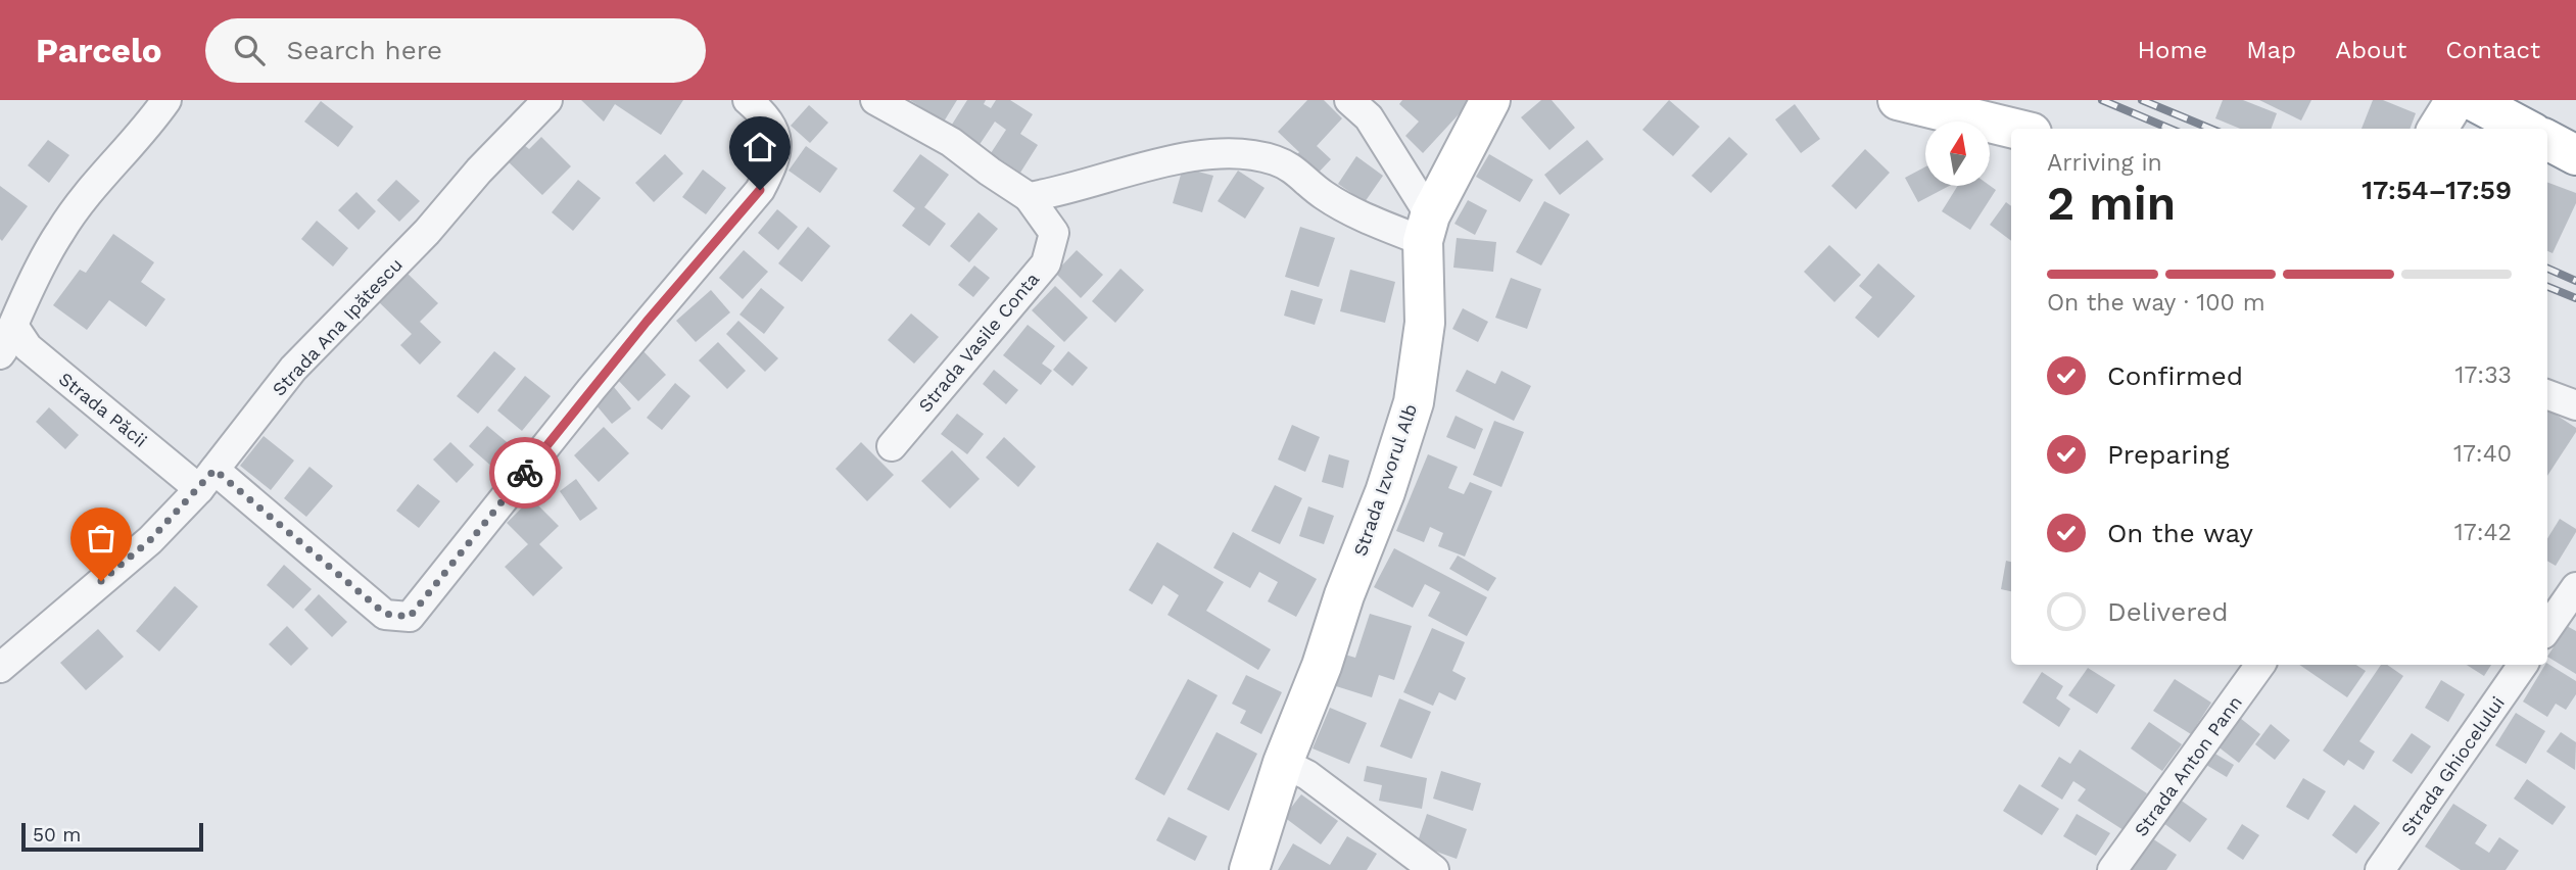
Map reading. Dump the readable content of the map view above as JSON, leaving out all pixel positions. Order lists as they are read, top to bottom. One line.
{"streets":{"main road":["Strada Izvorul Alb"],"street":["Strada Ana Ipătescu","Strada Vasile Conta","Strada Păcii","Strada Anton Pann","Strada Ghiocelului"]},"crossings":[["Strada Ana Ipătescu","Strada Păcii"]],"scale_bar":"50 m","north":"top","page":{"header":"Parcelo","search":"Search here","nav":["Home","Map","About","Contact"],"heading":["2 min","Arriving in","17:54–17:59"],"bar":"On the way · 100 m","list":[["Confirmed","17:33"],["Preparing","17:40"],["On the way","17:42"],"Delivered"],"scale":"50 m"}}
